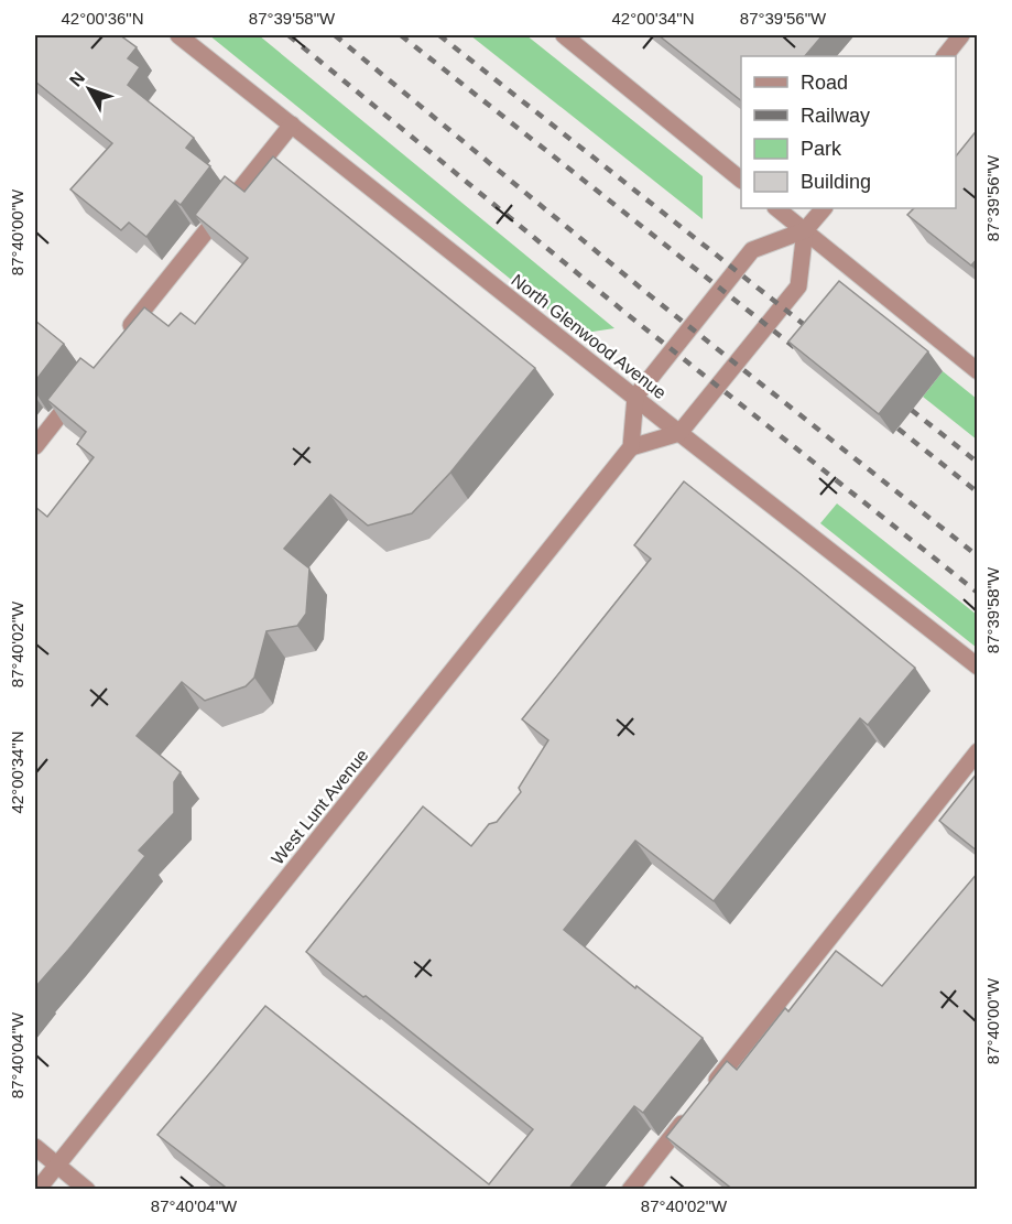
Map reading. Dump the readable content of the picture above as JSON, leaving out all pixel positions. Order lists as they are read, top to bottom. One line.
{"streets":{"street":["North Glenwood Avenue","West Lunt Avenue"]},"legend":["Road","Railway","Park","Building"],"north":"top left","coordinates":["42°00'36\"N","87°39'58\"W","42°00'34\"N","87°39'56\"W","87°40'00\"W","87°40'02\"W","87°40'04\"W"]}
